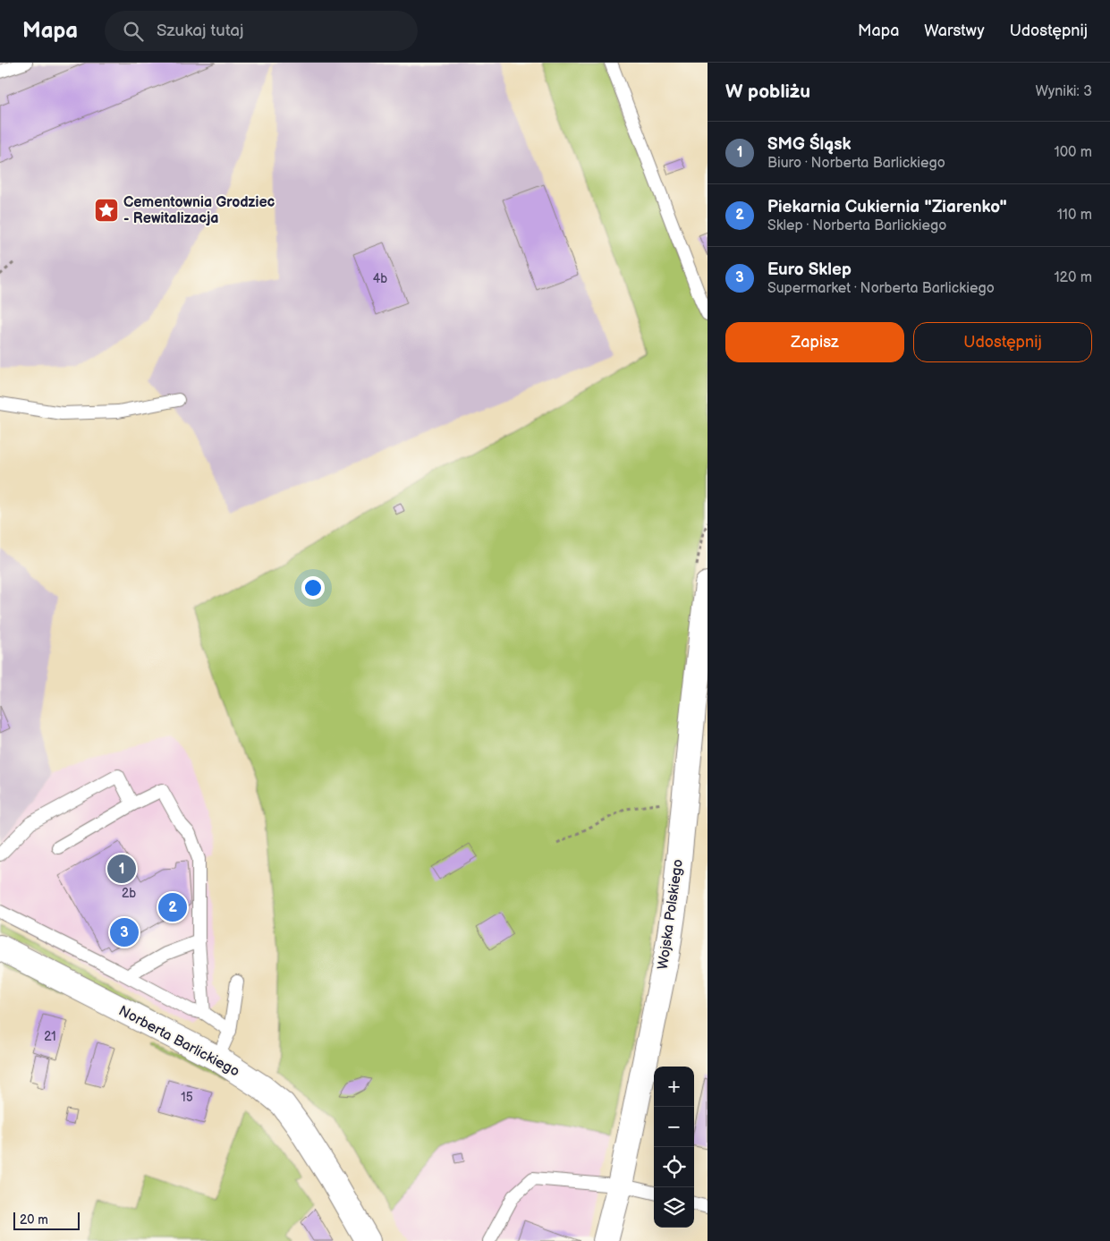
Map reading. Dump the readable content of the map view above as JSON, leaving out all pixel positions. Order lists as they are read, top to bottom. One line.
{"streets":{"street":["Wojska Polskiego","Norberta Barlickiego"]},"places":{"place":["Cementownia Grodziec - Rewitalizacja"]},"house_numbers":["4b","2b","21","15"],"scale_bar":"20 m","page":{"header":"Mapa","search":"Szukaj tutaj","nav":["Mapa","Warstwy","Udostępnij"],"heading":["W pobliżu","Wyniki: 3"],"list":[{"mark":"1","name":"SMG Śląsk","note":"Biuro · Norberta Barlickiego","value":"100 m"},{"mark":"2","name":"Piekarnia Cukiernia \"Ziarenko\"","note":"Sklep · Norberta Barlickiego","value":"110 m"},{"mark":"3","name":"Euro Sklep","note":"Supermarket · Norberta Barlickiego","value":"120 m"}],"buttons":["Zapisz","Udostępnij"],"pins":["1","2","3"],"map_buttons":["+","−"],"scale":"20 m"}}
